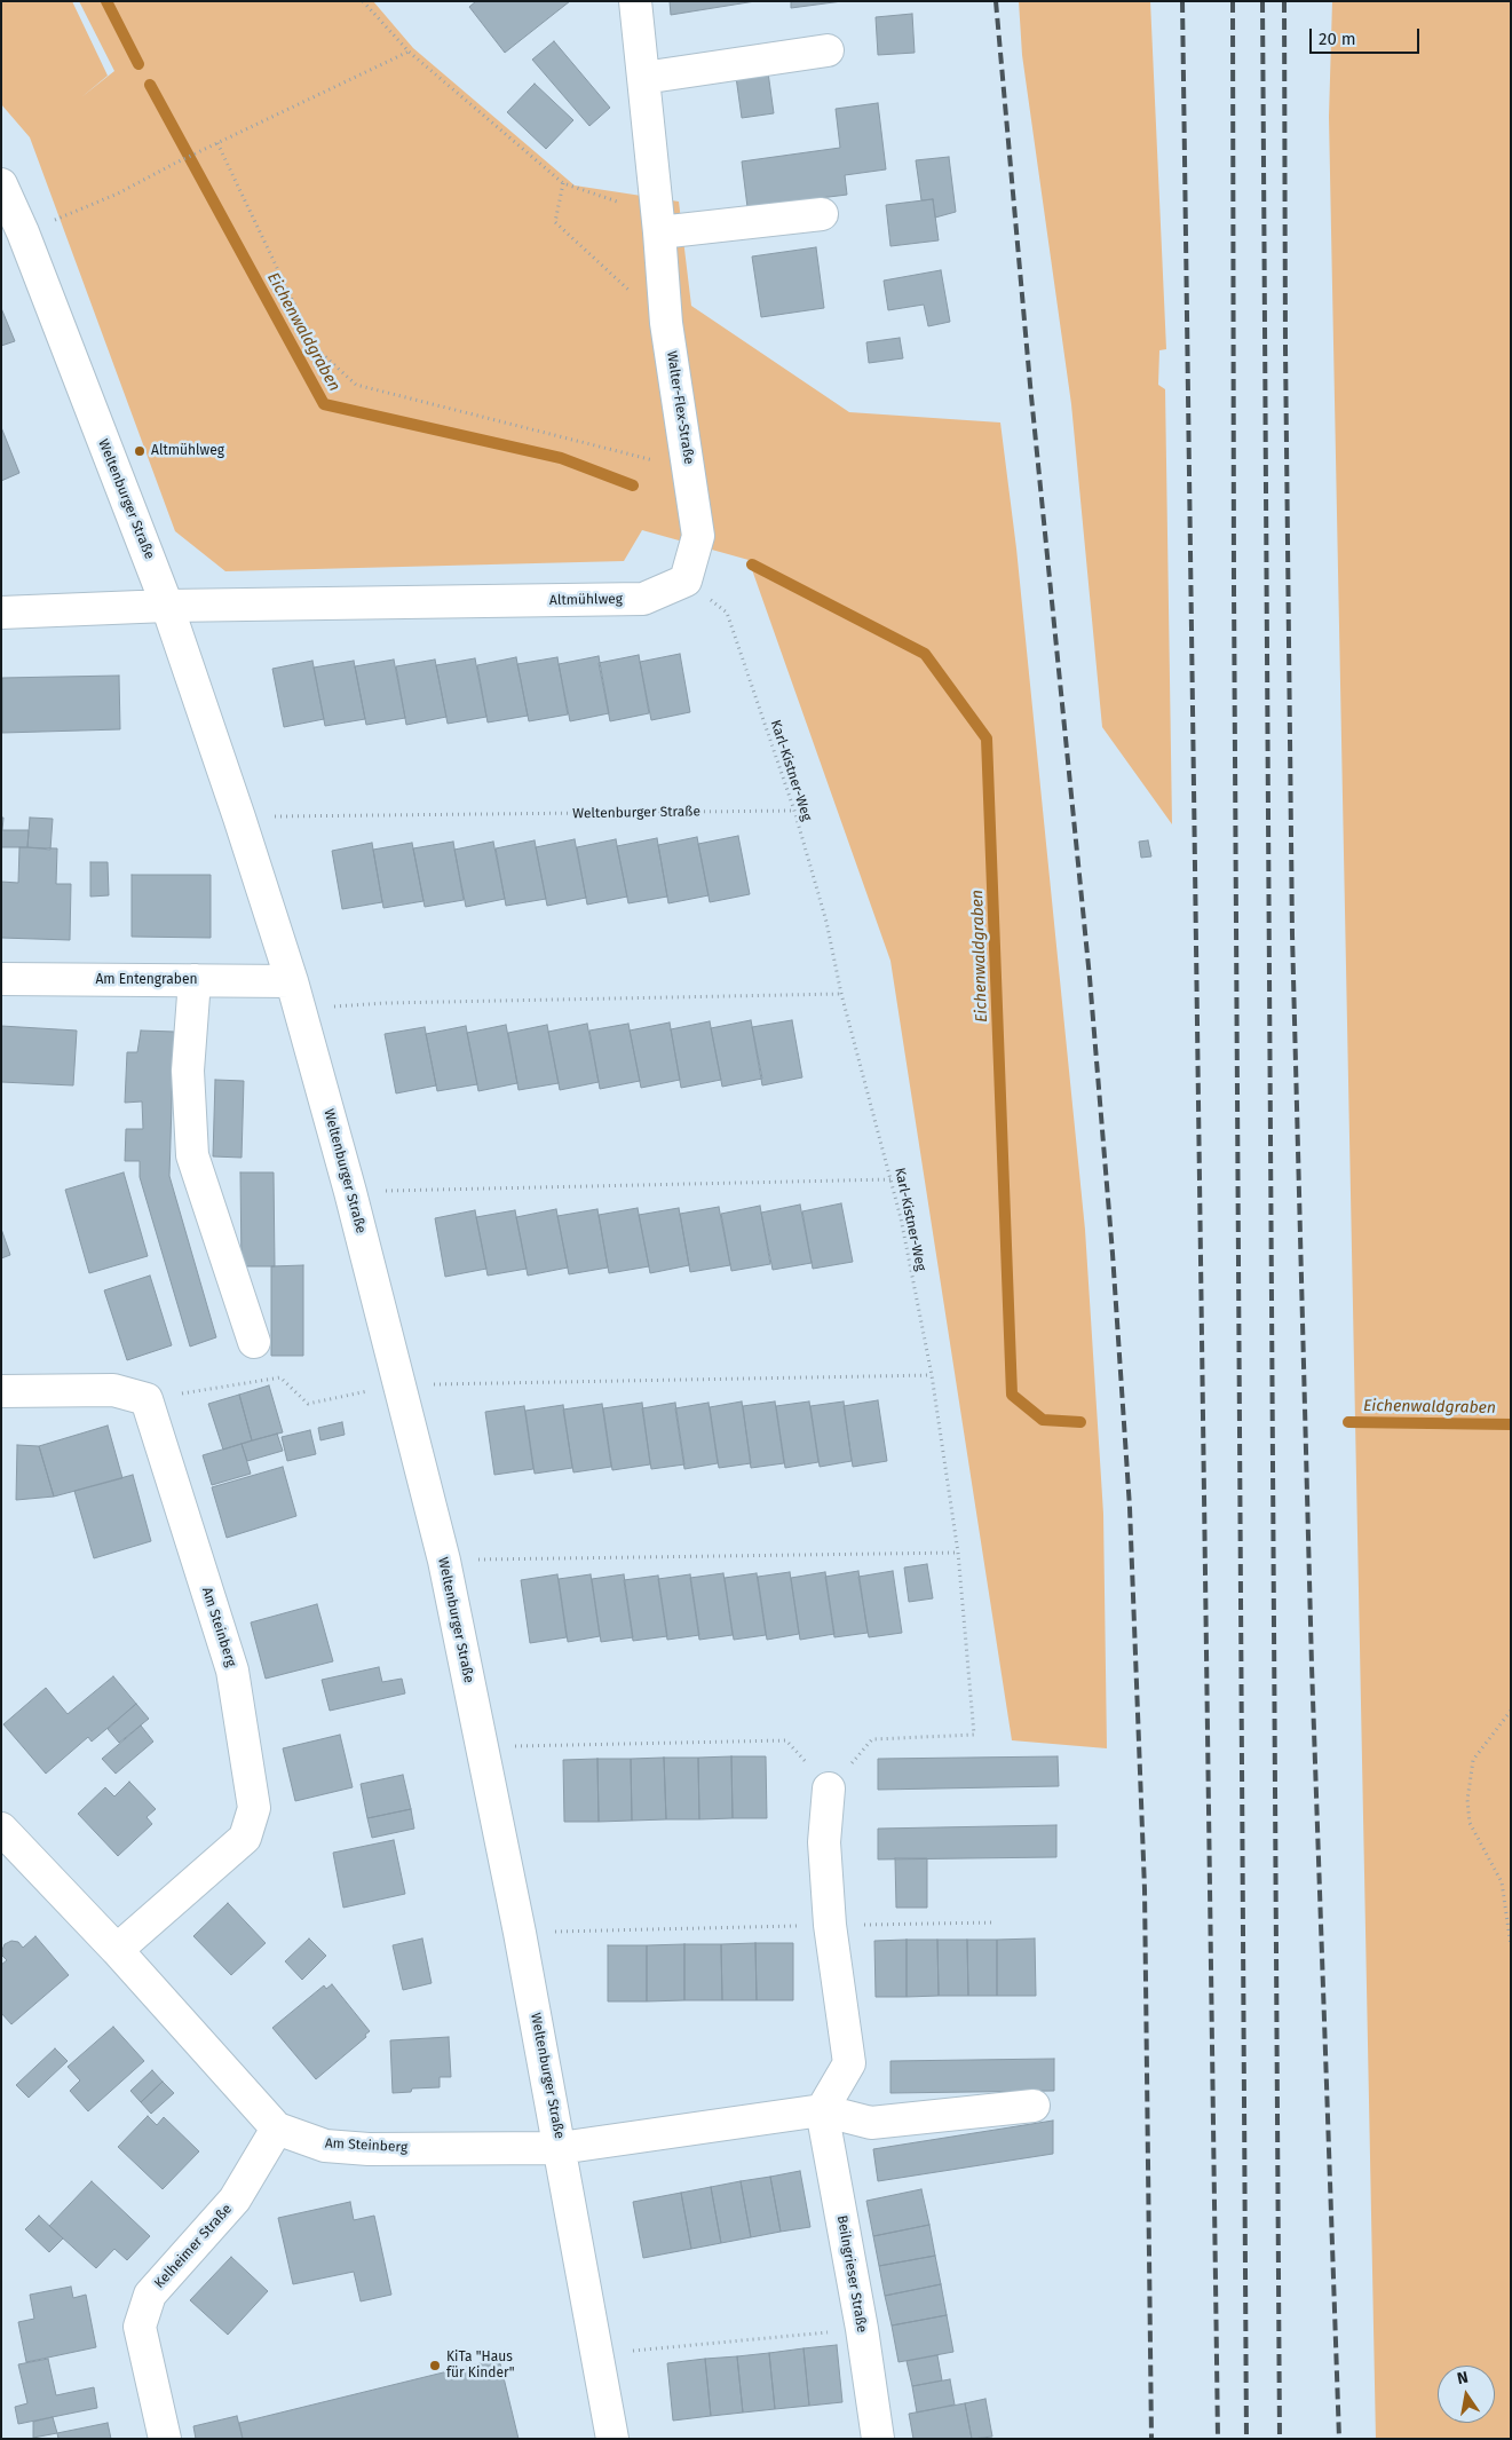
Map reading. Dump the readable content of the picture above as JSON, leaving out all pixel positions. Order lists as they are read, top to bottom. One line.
{"streets":{"street":["Walter-Flex-Straße","Weltenburger Straße","Altmühlweg","Am Entengraben","Am Steinberg","Kelheimer Straße","Beilngrieser Straße"],"path":["Karl-Kistner-Weg"]},"crossings":[["Walter-Flex-Straße","Altmühlweg"],["Walter-Flex-Straße","Karl-Kistner-Weg"],["Weltenburger Straße","Altmühlweg"],["Weltenburger Straße","Karl-Kistner-Weg"],["Weltenburger Straße","Am Entengraben"],["Weltenburger Straße","Am Steinberg"],["Altmühlweg","Karl-Kistner-Weg"],["Am Steinberg","Kelheimer Straße"]],"water":["Eichenwaldgraben"],"places":["Altmühlweg","KiTa \"Haus für Kinder\""],"scale_bar":"20 m","north":"top"}
